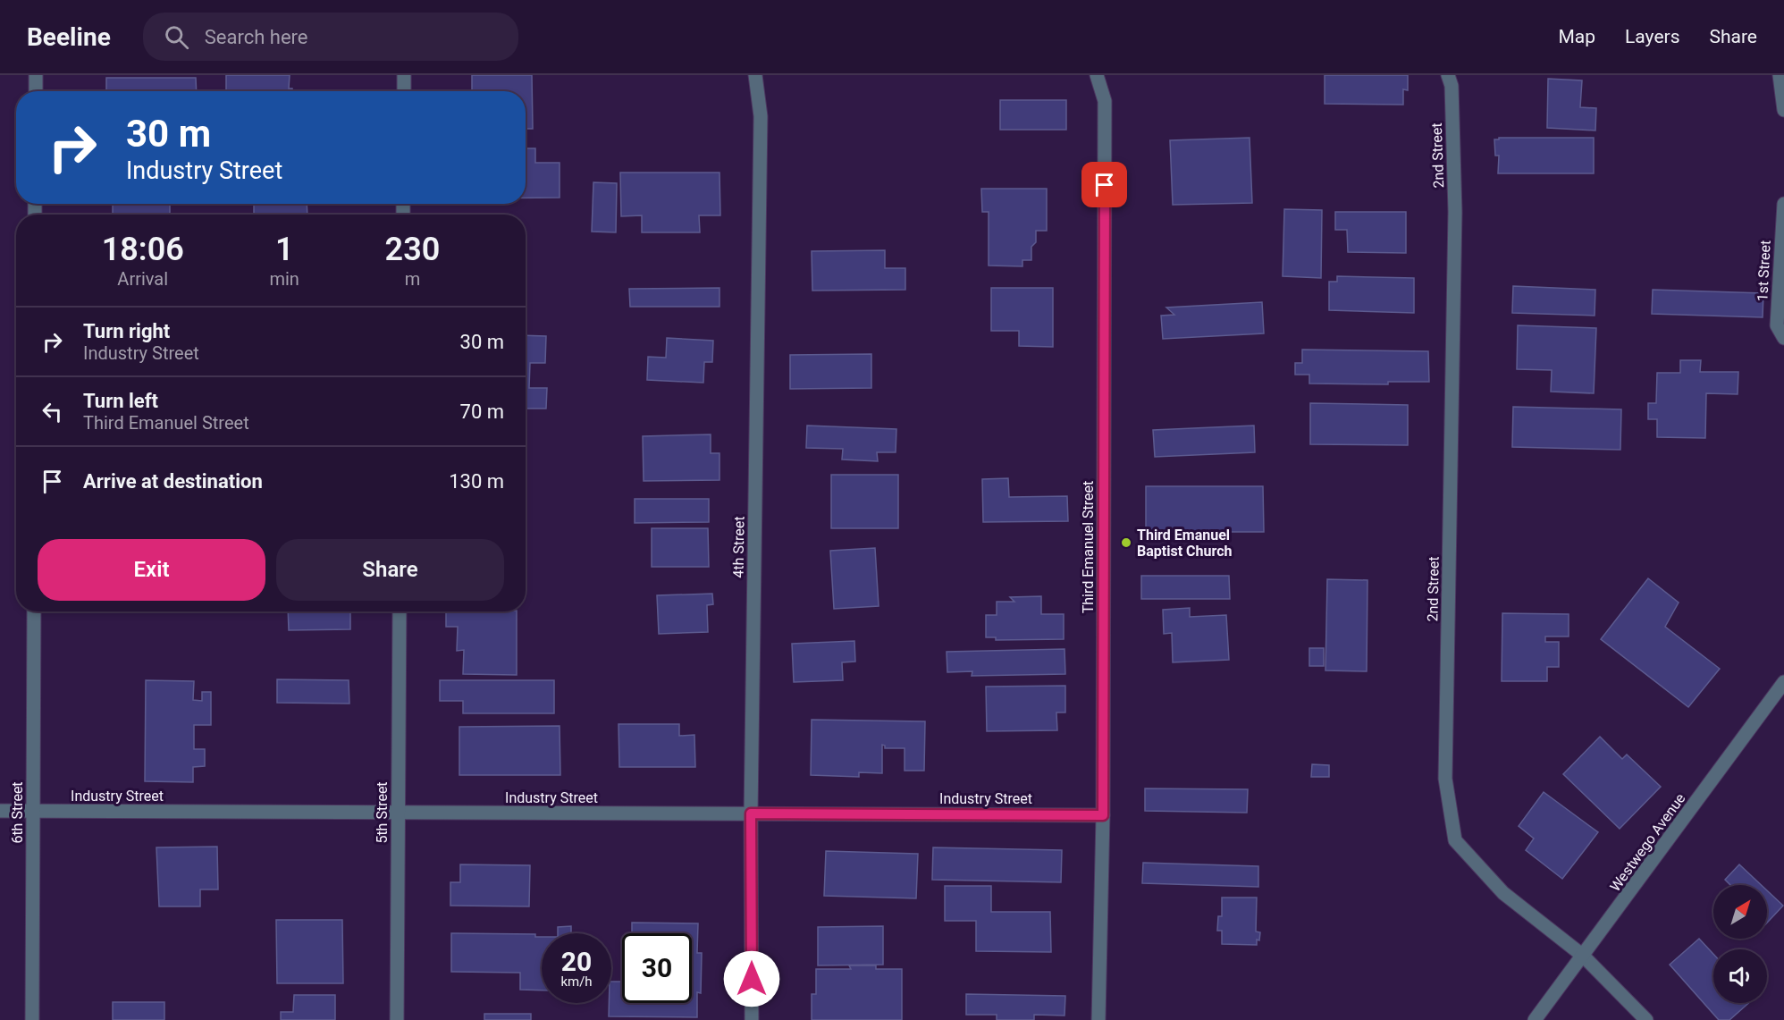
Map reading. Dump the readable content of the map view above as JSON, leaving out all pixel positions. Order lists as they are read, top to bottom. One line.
{"streets":{"street":["2nd Street","1st Street","4th Street","Third Emanuel Street","Industry Street","6th Street","5th Street","Westwego Avenue"]},"crossings":[["2nd Street","Westwego Avenue"],["4th Street","Industry Street"],["Third Emanuel Street","Industry Street"],["Industry Street","6th Street"],["Industry Street","5th Street"]],"places":["Third Emanuel Baptist Church"],"north":"top right","page":{"header":"Beeline","search":"Search here","nav":["Map","Layers","Share"],"turn":["30 m","Industry Street"],"eta":["18:06","Arrival","1","min","230","m"],"list":[{"name":"Turn right","note":"Industry Street","value":"30 m"},{"name":"Turn left","note":"Third Emanuel Street","value":"70 m"},{"name":"Arrive at destination","value":"130 m"}],"buttons":["Exit","Share"],"speed":"20 km/h","limit":"30"}}
